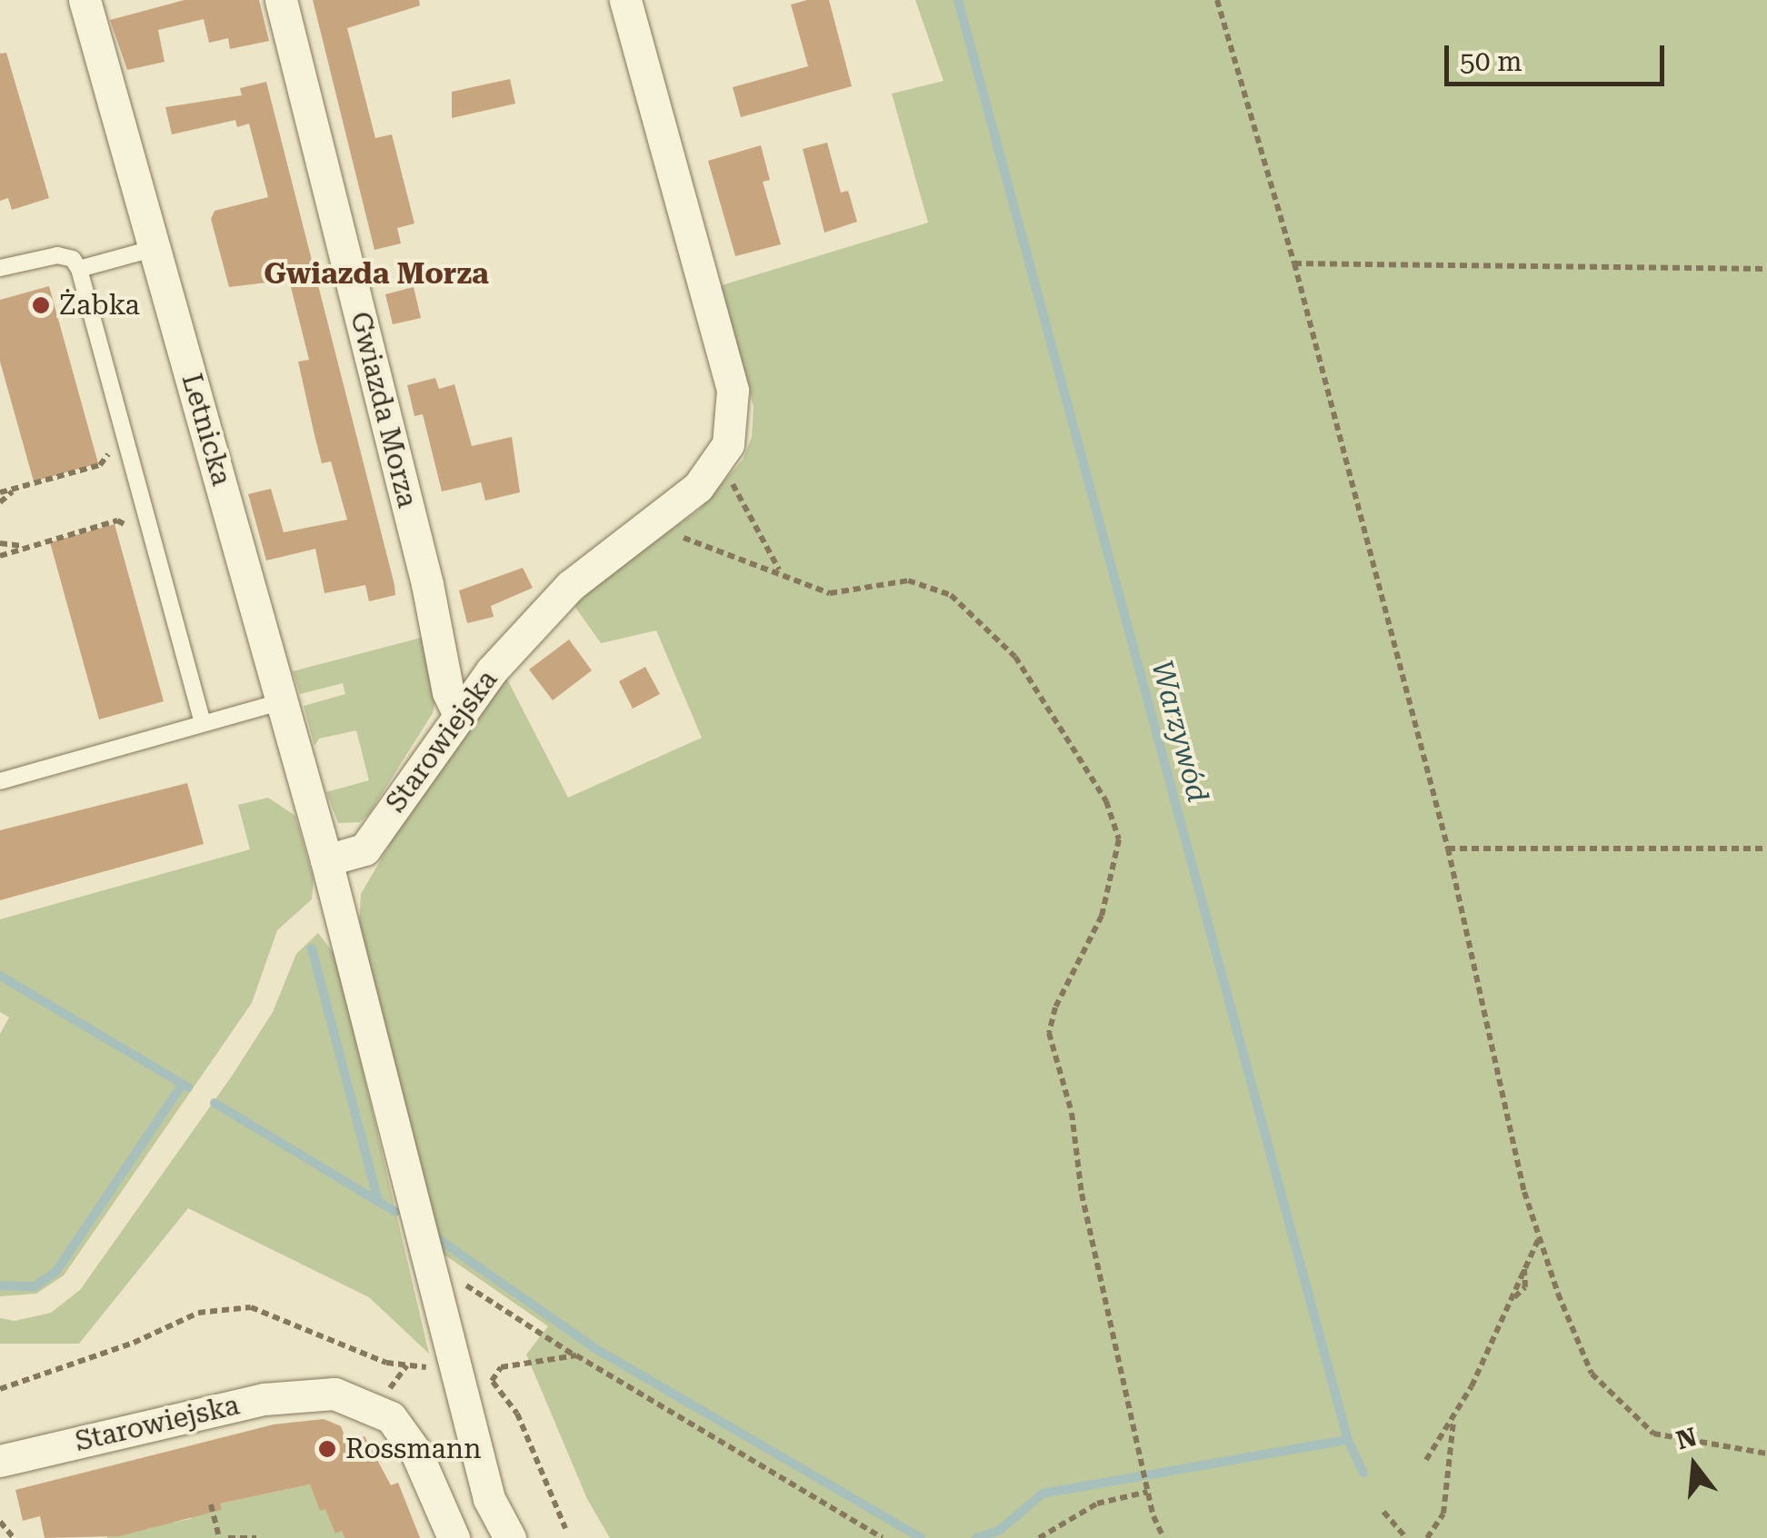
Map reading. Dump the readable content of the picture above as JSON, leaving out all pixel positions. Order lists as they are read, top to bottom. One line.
{"streets":{"street":["Gwiazda Morza","Letnicka","Starowiejska"]},"crossings":[["Gwiazda Morza","Starowiejska"],["Letnicka","Starowiejska"]],"districts":["Gwiazda Morza"],"water":["Warzywód"],"places":["Żabka","Rossmann"],"scale_bar":"50 m","north":"top"}
